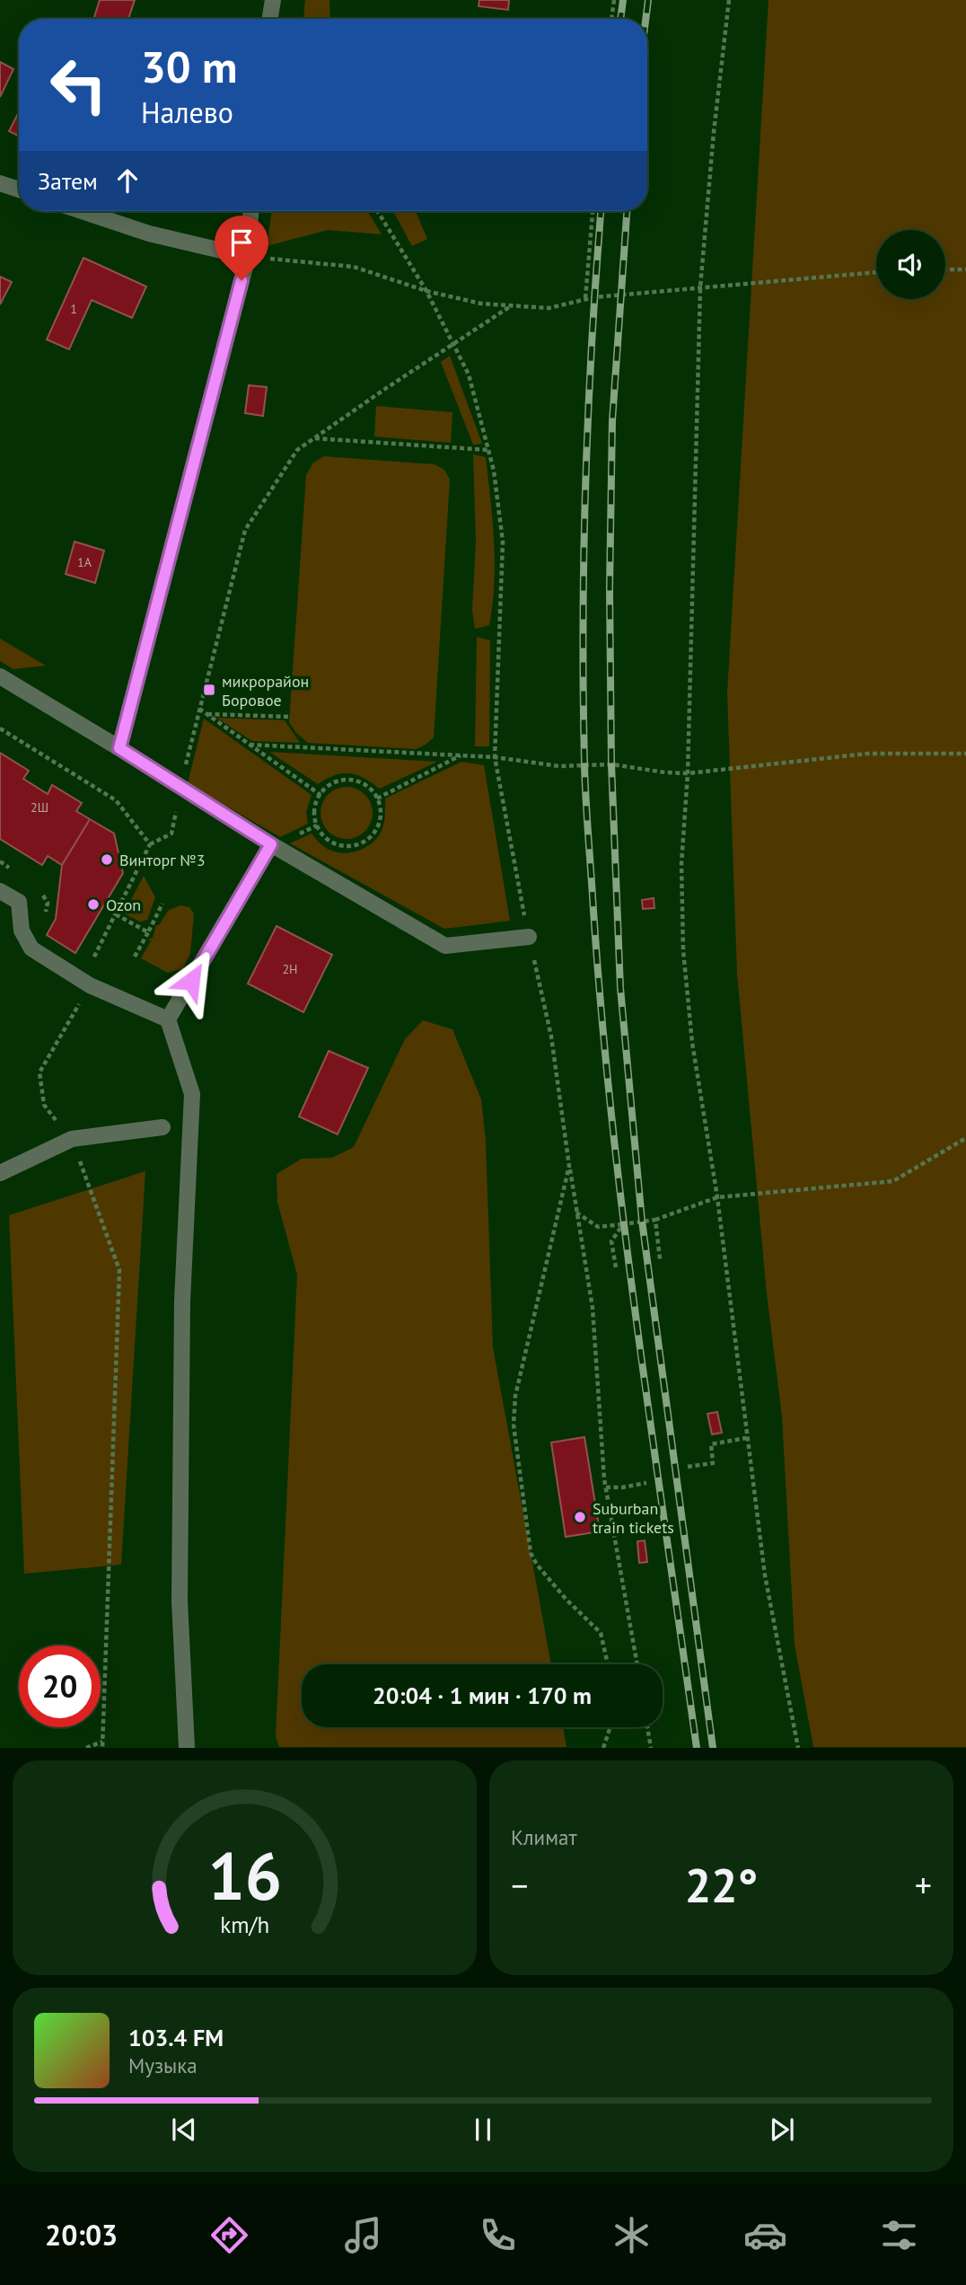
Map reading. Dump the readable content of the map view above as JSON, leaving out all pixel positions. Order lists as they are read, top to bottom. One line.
{"places":{"transit":["микрорайон Боровое"],"other":["Винторг №3","Ozon","Suburban train tickets"]},"house_numbers":["1","1А","2Ш","2Н"],"page":{"turn":["30 m","Налево"],"then":"Затем","limit":"20","trip":"20:04 · 1 мин · 170 m","tile":"Климат","heat":["−","22°","+"],"song":["103.4 FM","Музыка"],"tabs":"20:03","gauge":["16","km/h"]}}
